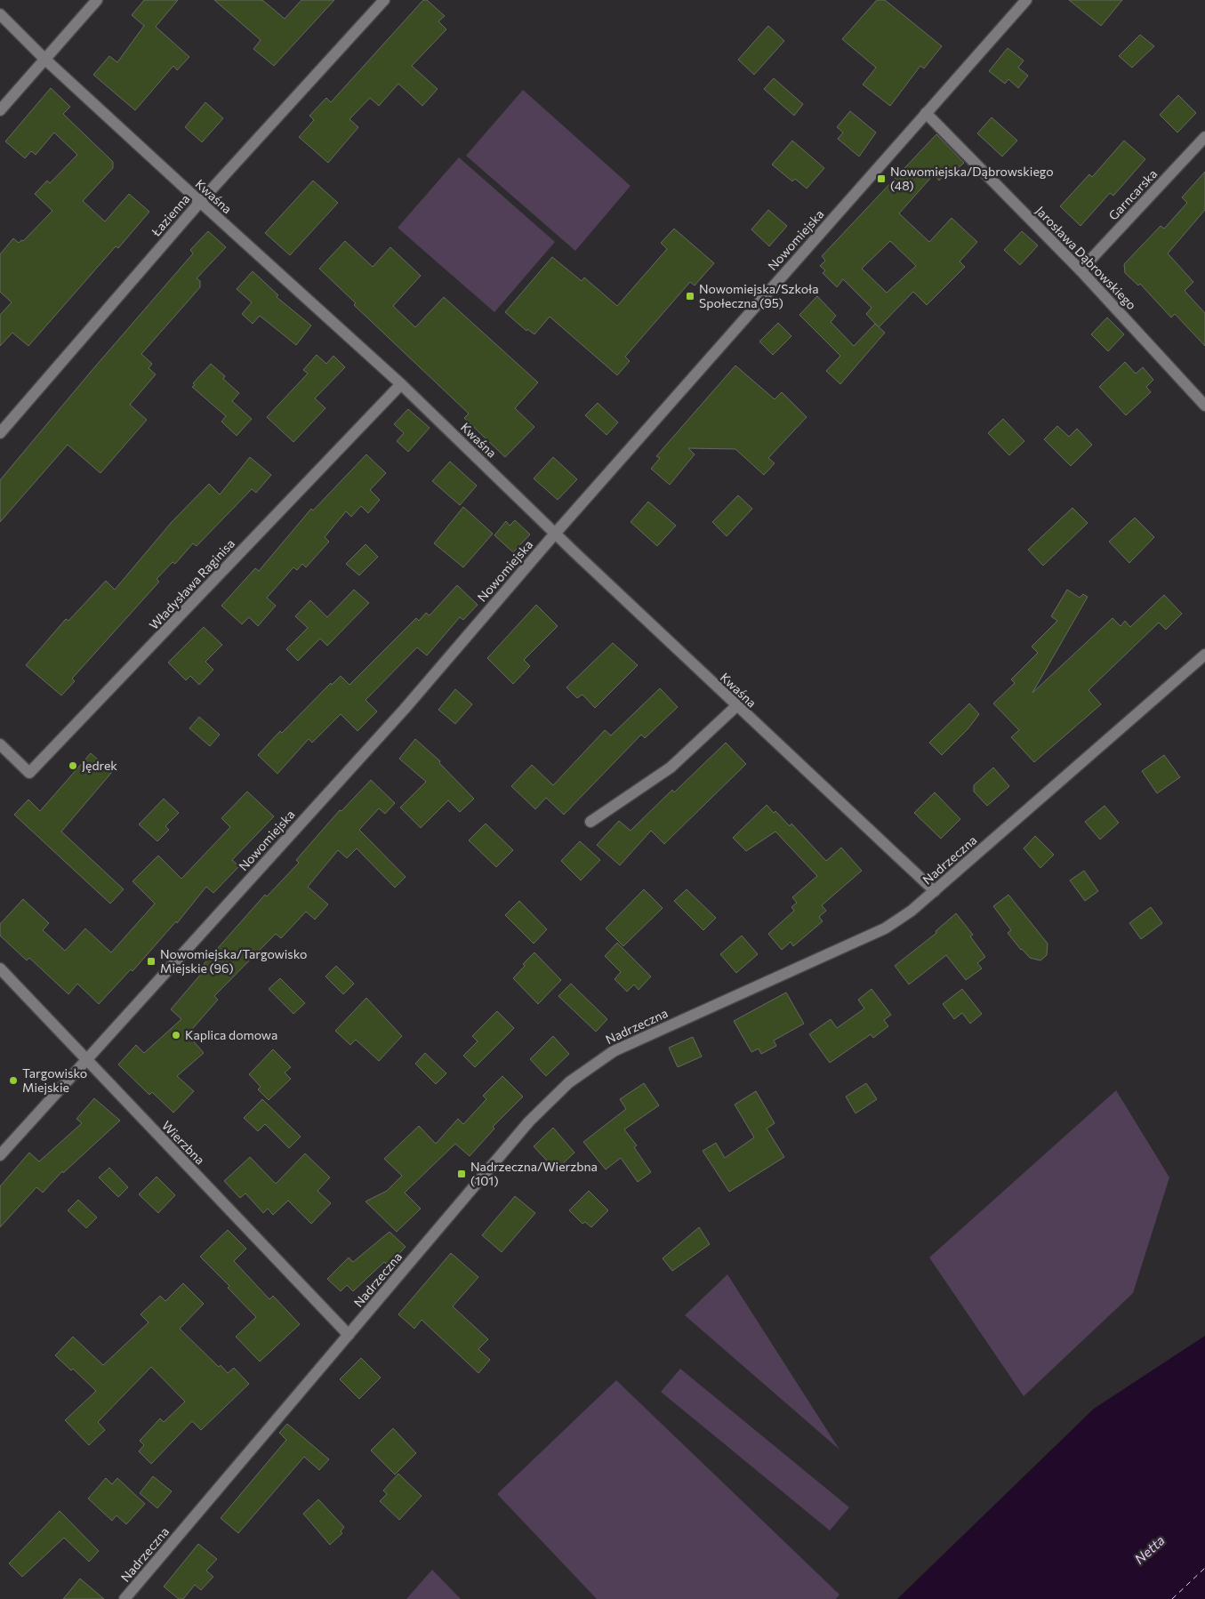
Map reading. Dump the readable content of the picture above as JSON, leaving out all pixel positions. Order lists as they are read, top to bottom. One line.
{"streets":{"street":["Garncarska","Kwaśna","Łazienna","Nowomiejska","Jarosława Dąbrowskiego","Władysława Raginisa","Nadrzeczna","Wierzbna"]},"crossings":[["Garncarska","Jarosława Dąbrowskiego"],["Kwaśna","Łazienna"],["Kwaśna","Nowomiejska"],["Kwaśna","Władysława Raginisa"],["Kwaśna","Nadrzeczna"],["Nowomiejska","Jarosława Dąbrowskiego"],["Nowomiejska","Wierzbna"],["Nadrzeczna","Wierzbna"]],"water":["Netta"],"places":{"transit":["Nowomiejska/Dąbrowskiego (48)","Nowomiejska/Szkoła Społeczna (95)","Nowomiejska/Targowisko Miejskie (96)","Nadrzeczna/Wierzbna (101)"],"other":["Jędrek","Kaplica domowa","Targowisko Miejskie"]}}
